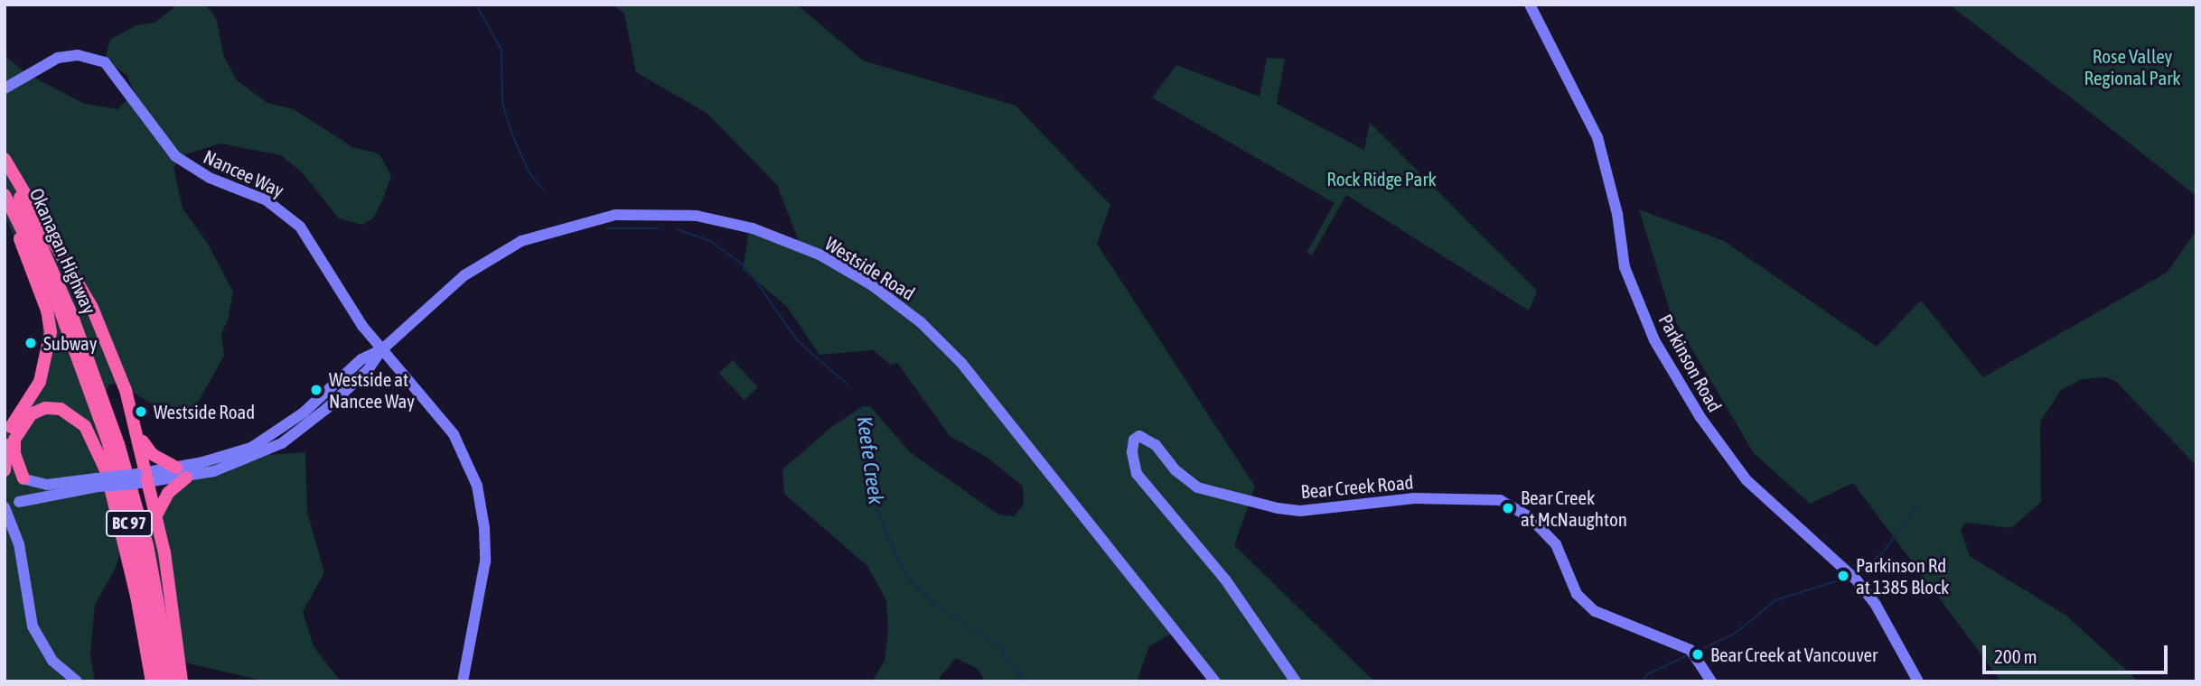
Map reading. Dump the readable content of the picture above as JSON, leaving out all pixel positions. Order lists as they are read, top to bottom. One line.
{"streets":{"highway":["Okanagan Highway","BC 97"],"street":["Nancee Way","Westside Road","Parkinson Road","Bear Creek Road"]},"crossings":[["Nancee Way","Westside Road"]],"water":["Keefe Creek"],"parks":["Rose Valley Regional Park","Rock Ridge Park"],"places":["Subway","Westside at Nancee Way","Westside Road","Bear Creek at McNaughton","Parkinson Rd at 1385 Block","Bear Creek at Vancouver"],"scale_bar":"200 m"}
